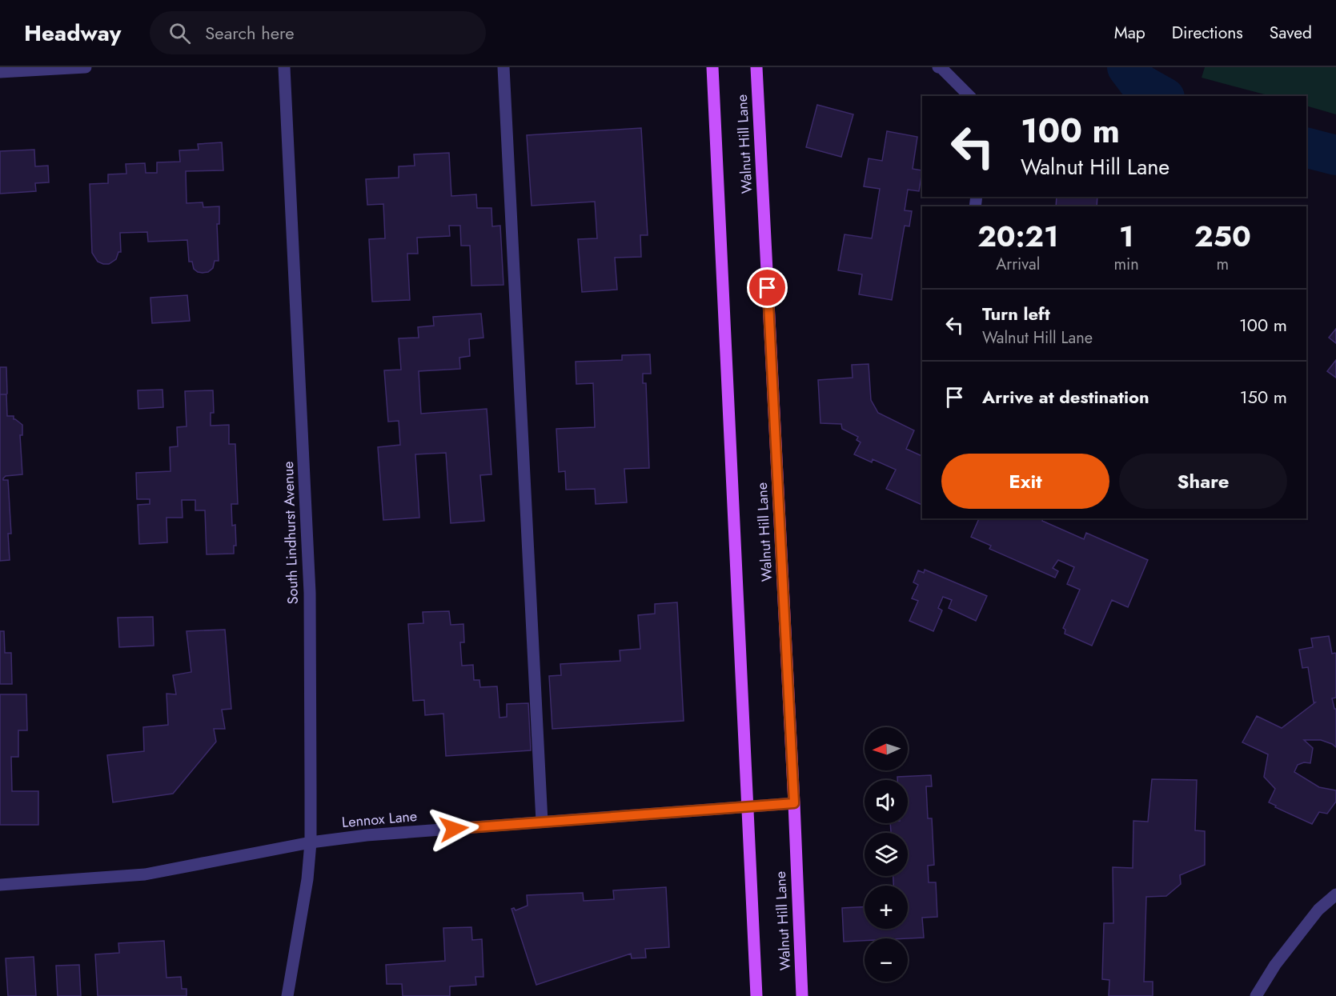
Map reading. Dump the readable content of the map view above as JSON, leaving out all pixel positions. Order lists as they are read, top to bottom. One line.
{"streets":{"main road":["Walnut Hill Lane"],"street":["South Lindhurst Avenue","Lennox Lane"]},"crossings":[["Walnut Hill Lane","Lennox Lane"],["South Lindhurst Avenue","Lennox Lane"]],"north":"left","page":{"header":"Headway","search":"Search here","nav":["Map","Directions","Saved"],"turn":["100 m","Walnut Hill Lane"],"eta":["20:21","Arrival","1","min","250","m"],"list":[{"name":"Turn left","note":"Walnut Hill Lane","value":"100 m"},{"name":"Arrive at destination","value":"150 m"}],"buttons":["Exit","Share"],"map_buttons":["+","−"]}}
